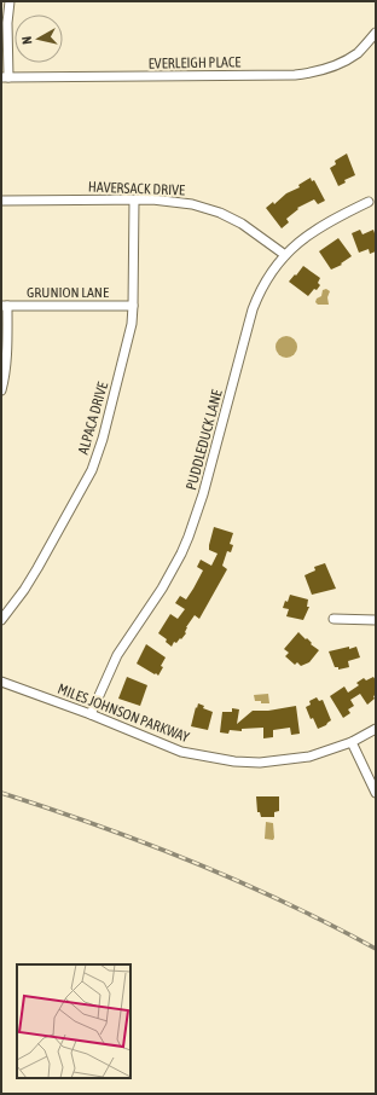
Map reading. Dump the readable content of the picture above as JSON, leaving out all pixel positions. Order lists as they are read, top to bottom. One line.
{"streets":{"street":["EVERLEIGH PLACE","HAVERSACK DRIVE","GRUNION LANE","ALPACA DRIVE","PUDDLEDUCK LANE","MILES JOHNSON PARKWAY"]},"crossings":[["HAVERSACK DRIVE","ALPACA DRIVE"],["HAVERSACK DRIVE","PUDDLEDUCK LANE"],["GRUNION LANE","ALPACA DRIVE"],["PUDDLEDUCK LANE","MILES JOHNSON PARKWAY"]],"north":"left"}
